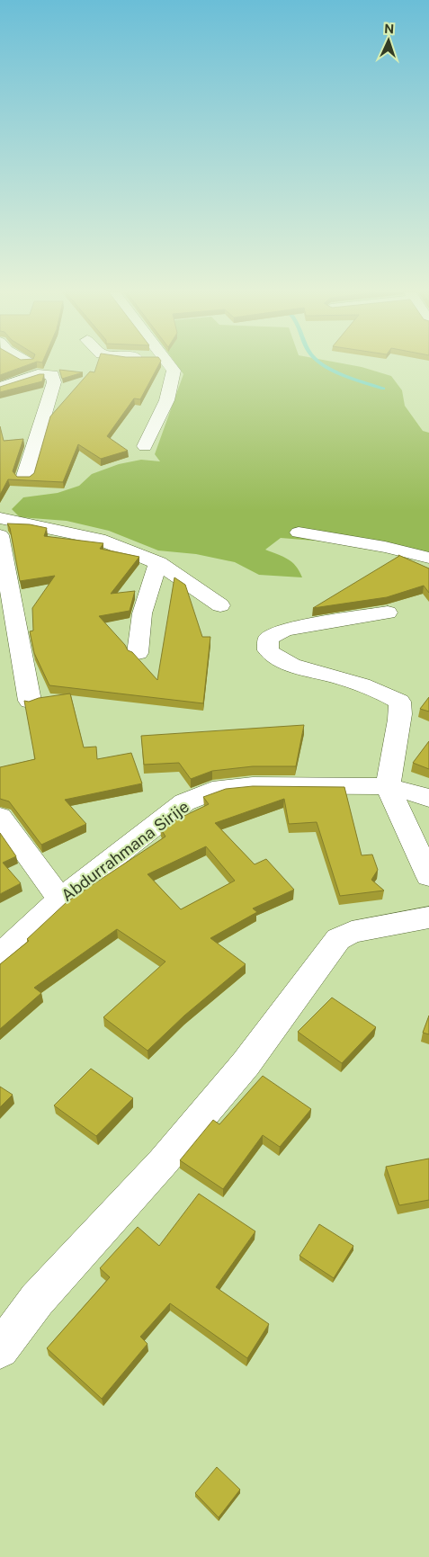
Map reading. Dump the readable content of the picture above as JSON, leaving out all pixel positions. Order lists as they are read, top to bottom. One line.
{"streets":{"street":["Abdurrahmana Sirije"]},"north":"top"}
